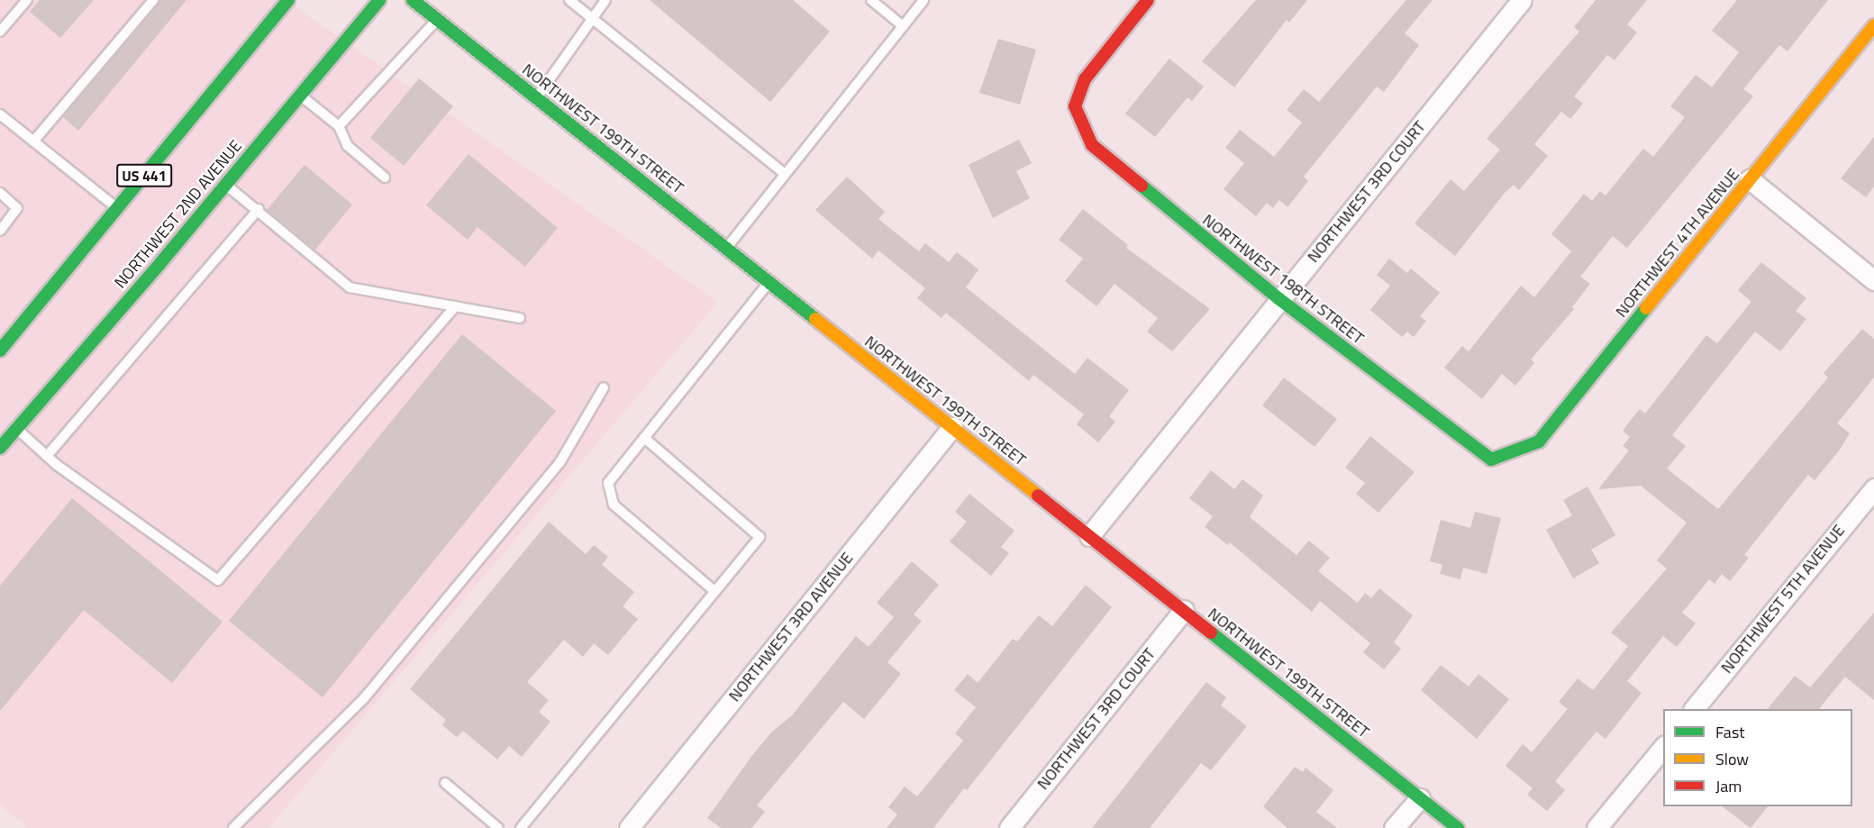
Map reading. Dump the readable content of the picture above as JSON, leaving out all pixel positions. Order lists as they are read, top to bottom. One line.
{"streets":{"main road":["NORTHWEST 199TH STREET","US 441","NORTHWEST 2ND AVENUE","NORTHWEST 4TH AVENUE","NORTHWEST 198TH STREET"],"street":["NORTHWEST 3RD COURT","NORTHWEST 5TH AVENUE","NORTHWEST 3RD AVENUE"]},"crossings":[["NORTHWEST 199TH STREET","NORTHWEST 3RD COURT"],["NORTHWEST 199TH STREET","NORTHWEST 3RD AVENUE"],["NORTHWEST 3RD COURT","NORTHWEST 198TH STREET"],["NORTHWEST 4TH AVENUE","NORTHWEST 198TH STREET"]],"legend":["Fast","Slow","Jam"]}
